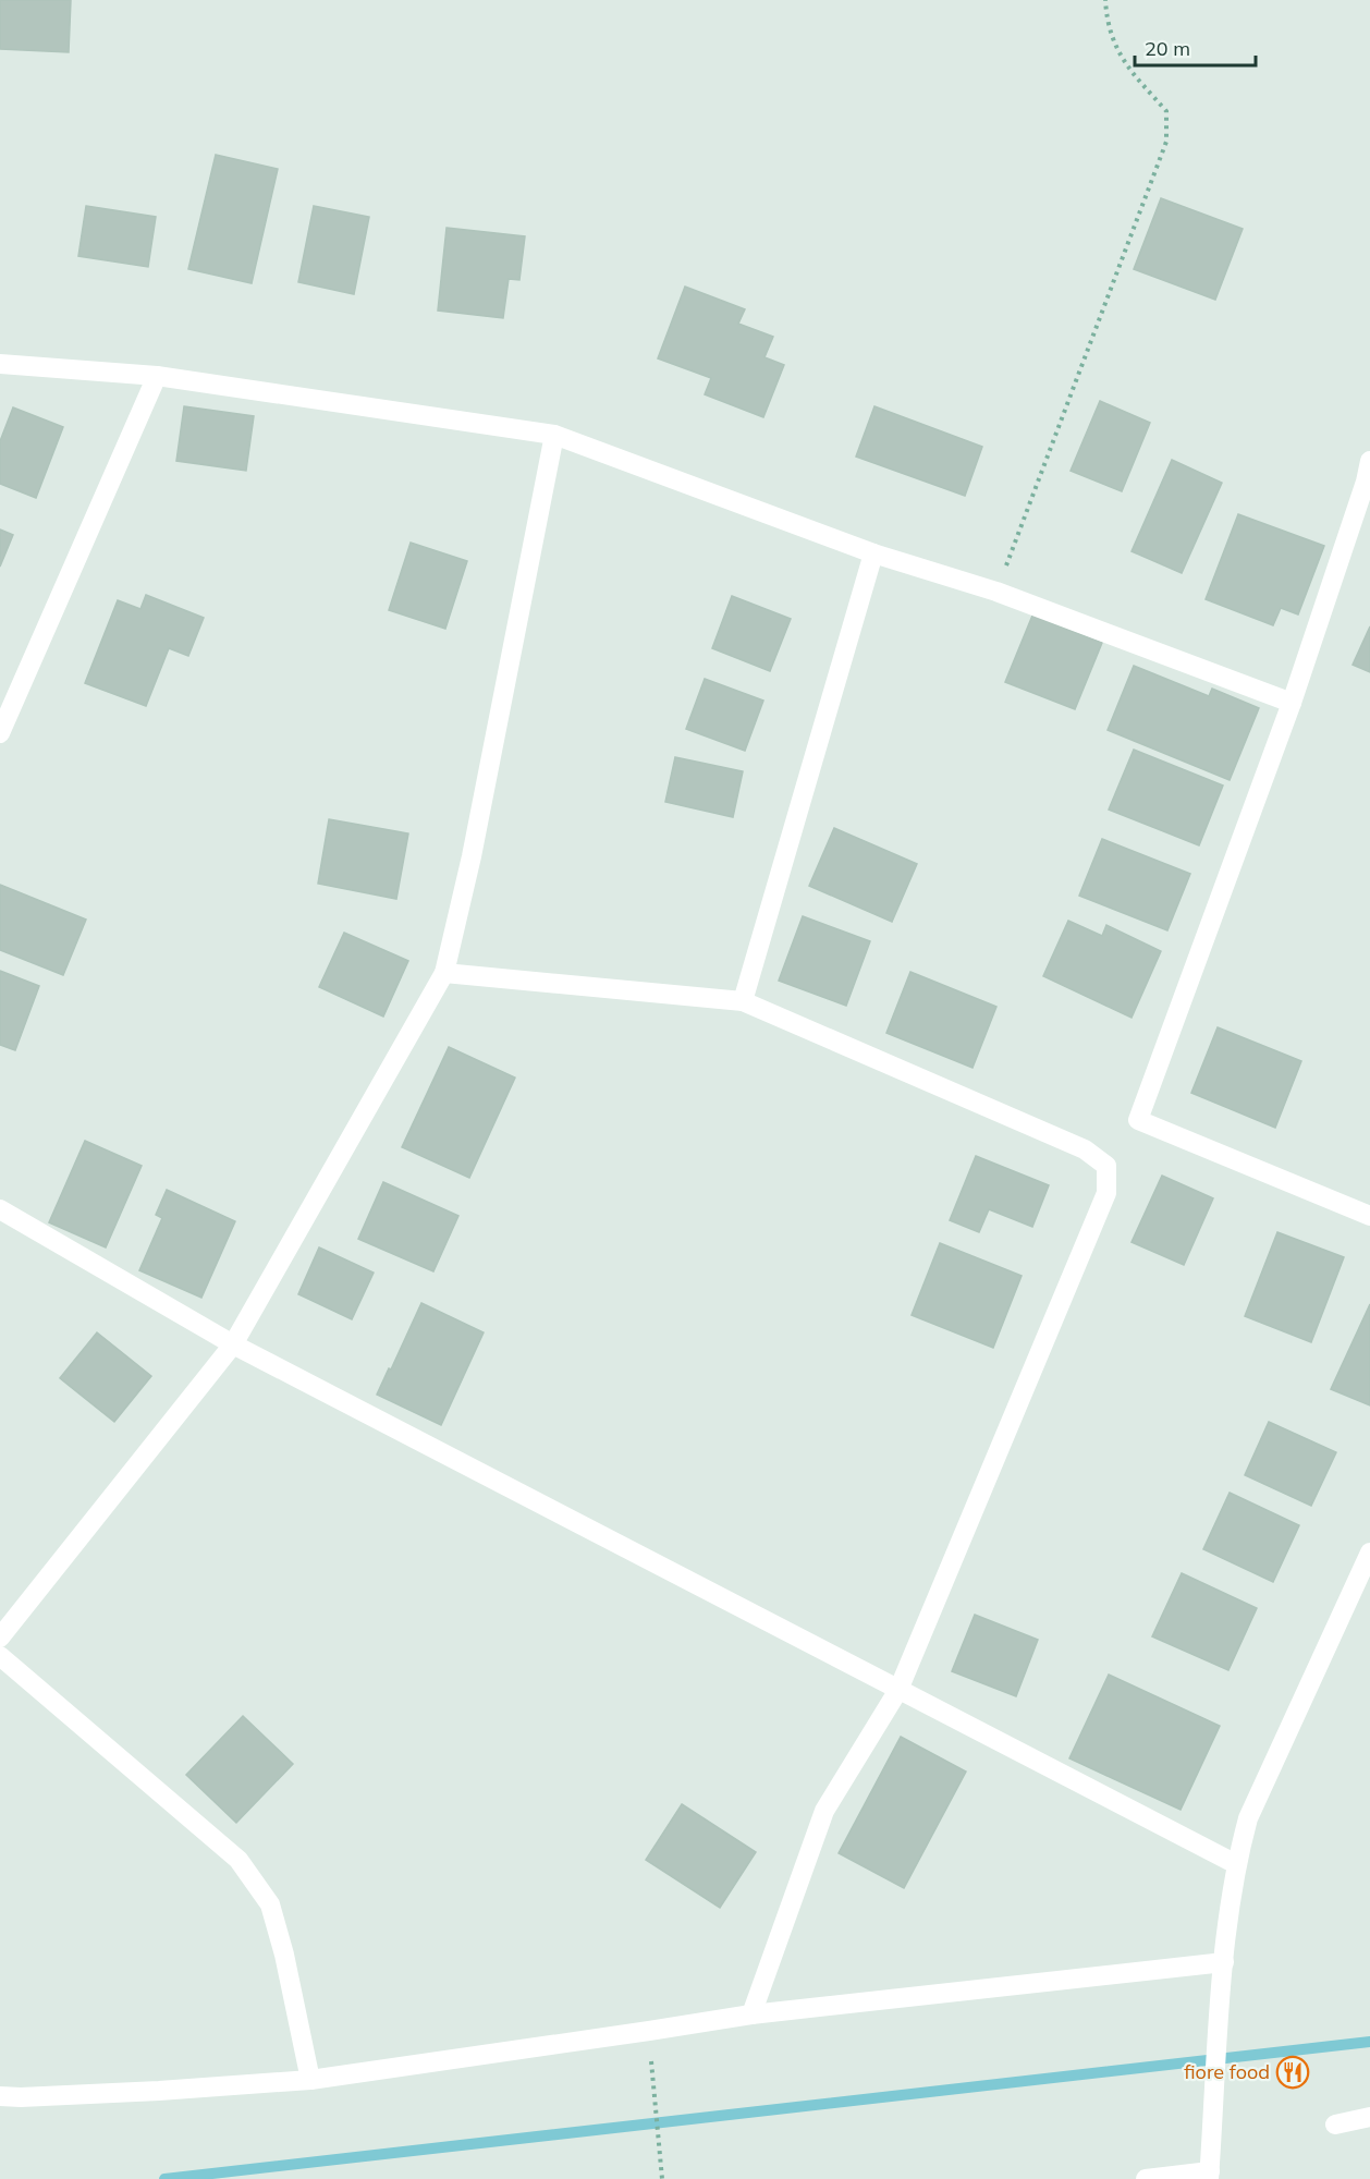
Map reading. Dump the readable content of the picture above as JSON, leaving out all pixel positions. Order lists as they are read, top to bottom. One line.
{"places":{"restaurant":["fiore food"]},"scale_bar":"20 m"}
